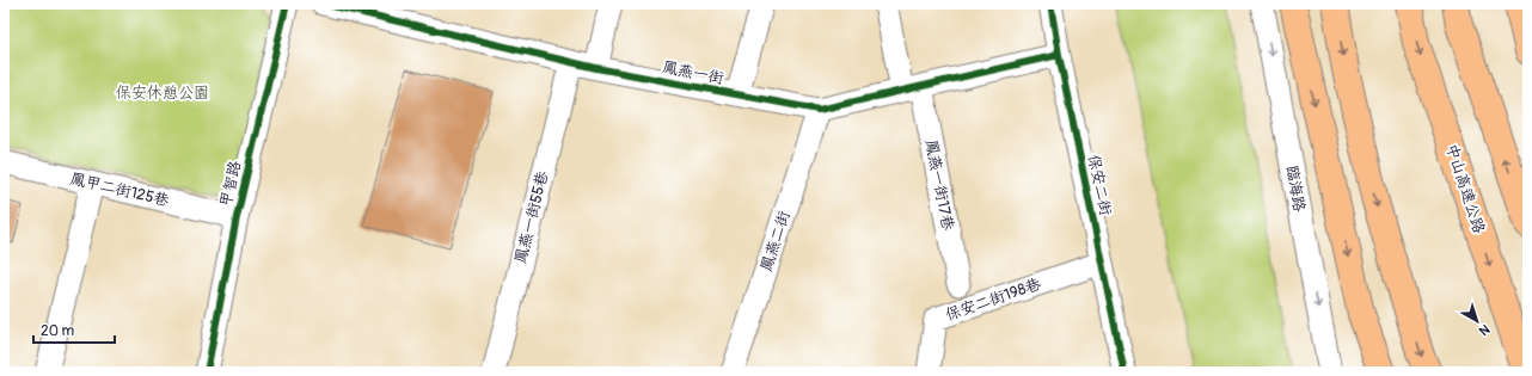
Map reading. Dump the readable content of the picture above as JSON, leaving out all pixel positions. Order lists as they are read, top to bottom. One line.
{"streets":{"highway":["中山高速公路"],"street":["鳳燕一街","甲智路","鳳燕一街17巷","保安二街","臨海路","鳳甲二街125巷","鳳燕一街55巷","鳳燕二街","保安二街198巷"]},"crossings":[["鳳燕一街","鳳燕一街17巷"],["鳳燕一街","保安二街"],["鳳燕一街","鳳燕一街55巷"],["鳳燕一街","鳳燕二街"],["甲智路","鳳甲二街125巷"],["保安二街","保安二街198巷"]],"one_way":["臨海路"],"parks":["保安休憩公園"],"scale_bar":"20 m","north":"bottom right"}
